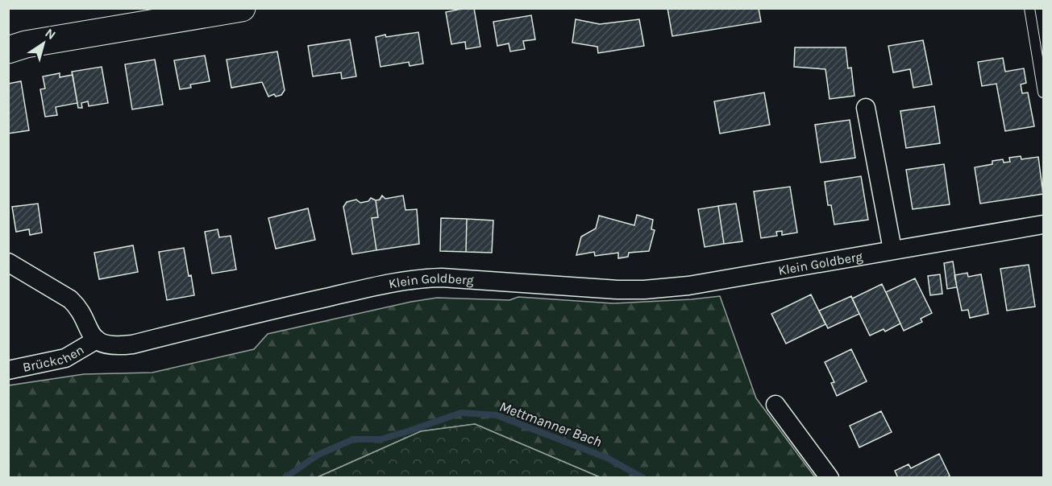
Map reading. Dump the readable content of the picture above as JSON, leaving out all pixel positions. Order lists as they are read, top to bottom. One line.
{"streets":{"street":["Klein Goldberg","Brückchen"]},"crossings":[["Klein Goldberg","Brückchen"]],"water":["Mettmanner Bach"],"north":"top right"}
